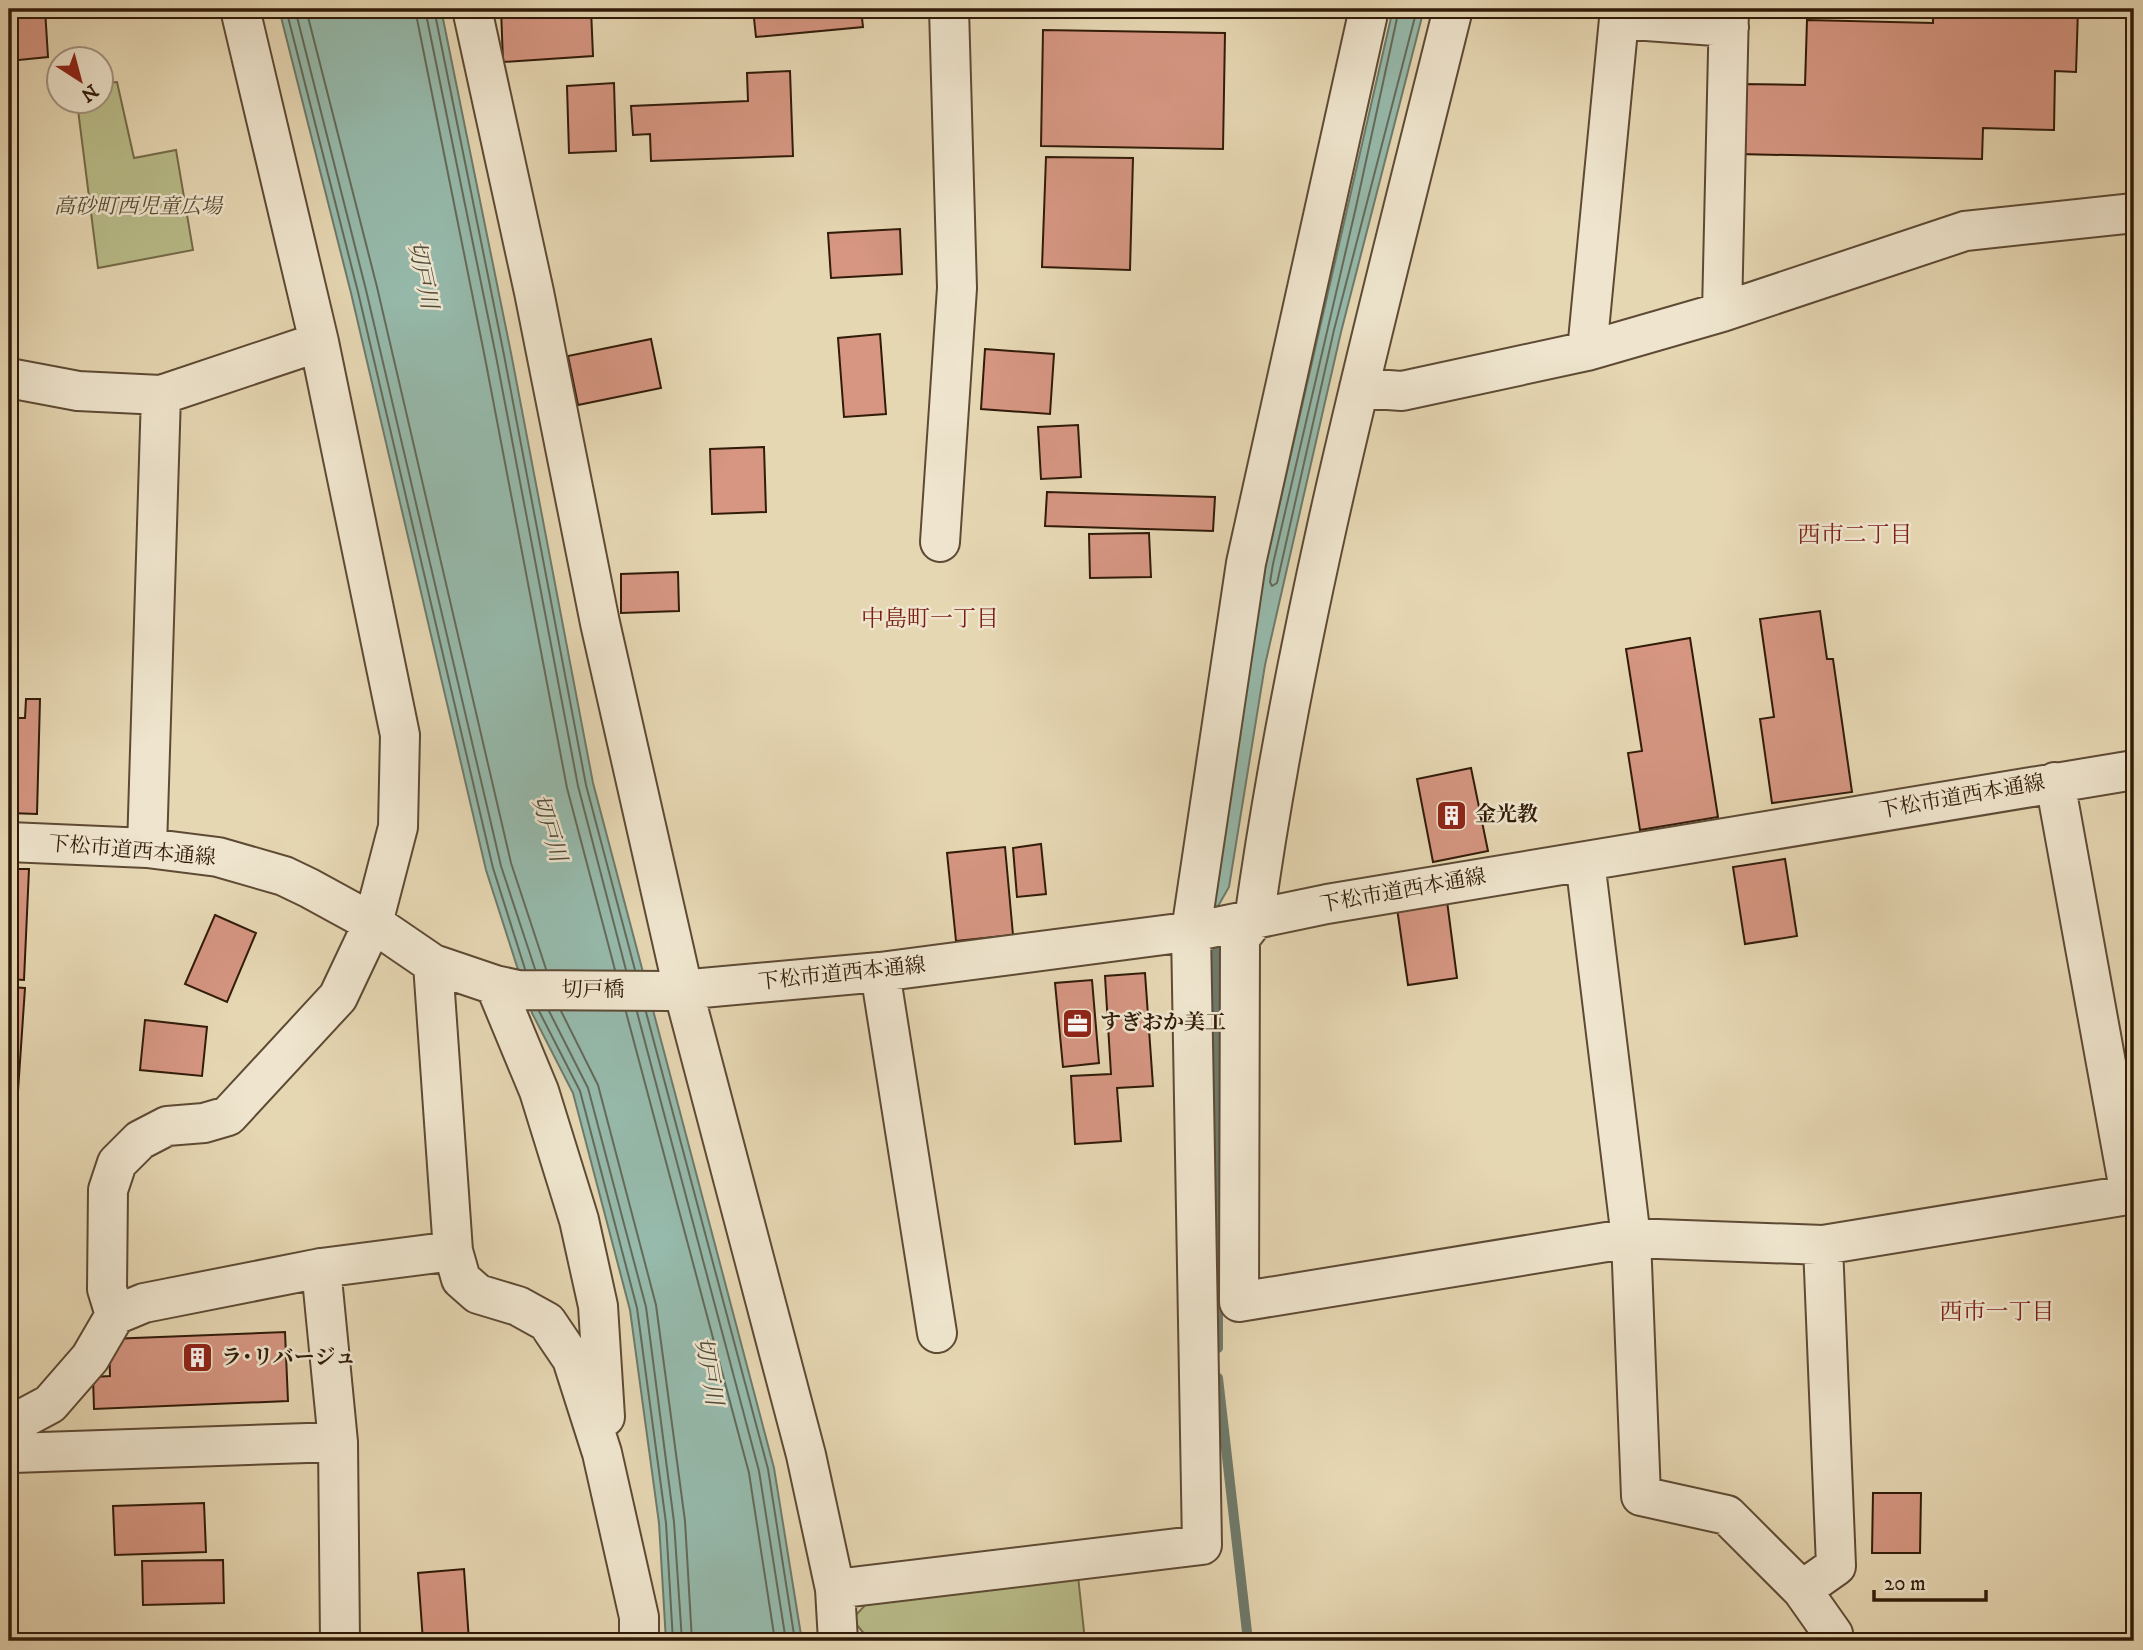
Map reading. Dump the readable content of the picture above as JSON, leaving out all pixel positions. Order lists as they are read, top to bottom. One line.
{"streets":{"street":["下松市道西本通線","切戸橋"]},"crossings":[["下松市道西本通線","切戸橋"]],"districts":["西市二丁目","中島町一丁目","西市一丁目"],"water":["切戸川"],"parks":["高砂町西児童広場"],"places":{"building":["金光教","ラ･リバージュ"],"office":["すぎおか美工"]},"scale_bar":"20 m","north":"bottom right"}
